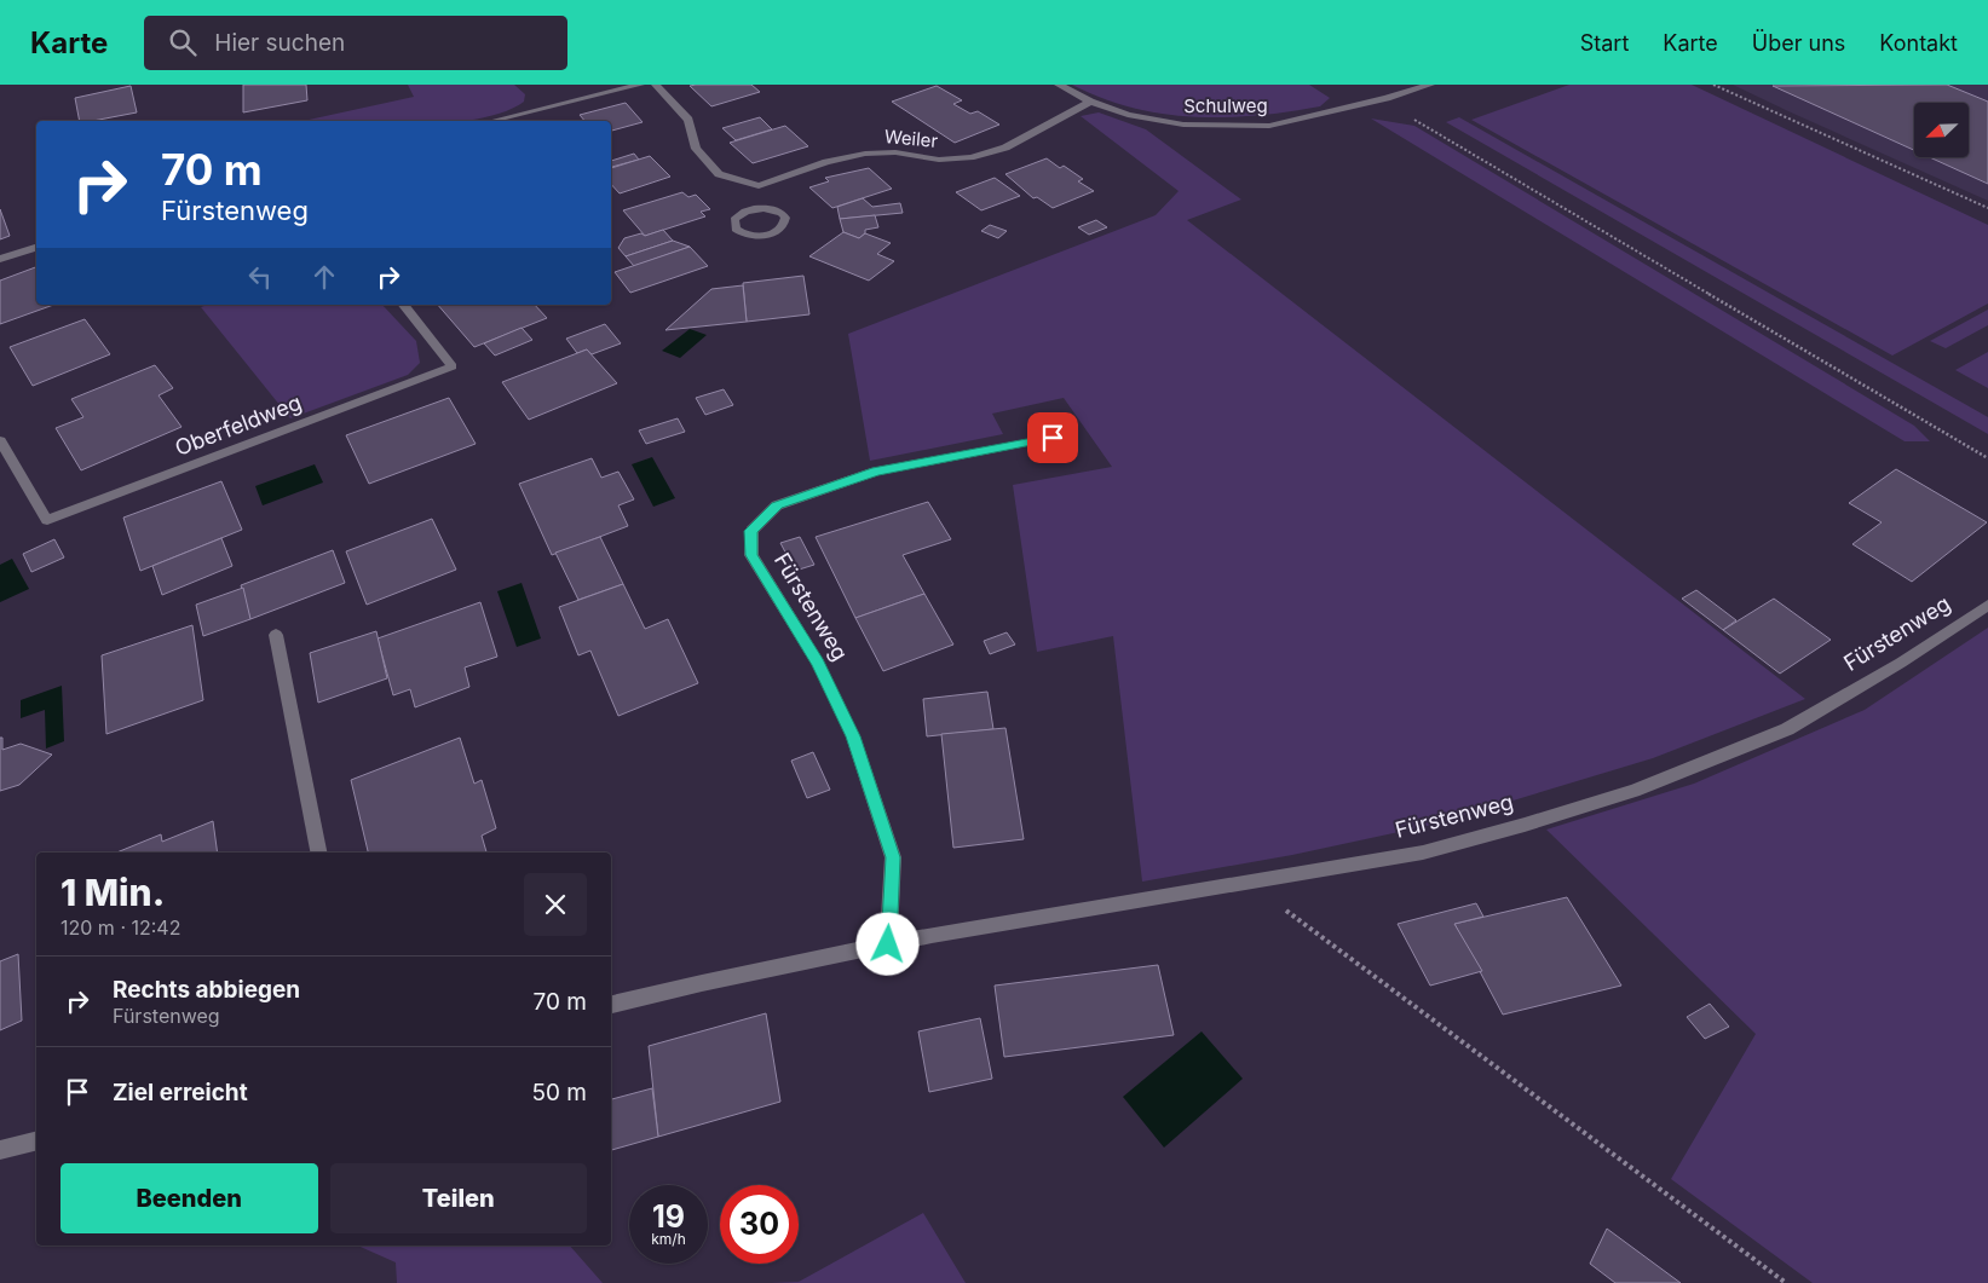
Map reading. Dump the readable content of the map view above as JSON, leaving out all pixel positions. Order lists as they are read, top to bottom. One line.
{"streets":{"street":["Schulweg","Weiler","Oberfeldweg","Fürstenweg"]},"crossings":[["Schulweg","Weiler"]],"north":"bottom left","page":{"header":"Karte","search":"Hier suchen","nav":["Start","Karte","Über uns","Kontakt"],"turn":["70 m","Fürstenweg"],"heading":["1 Min.","120 m · 12:42"],"list":[{"name":"Rechts abbiegen","note":"Fürstenweg","value":"70 m"},{"name":"Ziel erreicht","value":"50 m"}],"buttons":["Beenden","Teilen"],"speed":"19 km/h","limit":"30"}}
